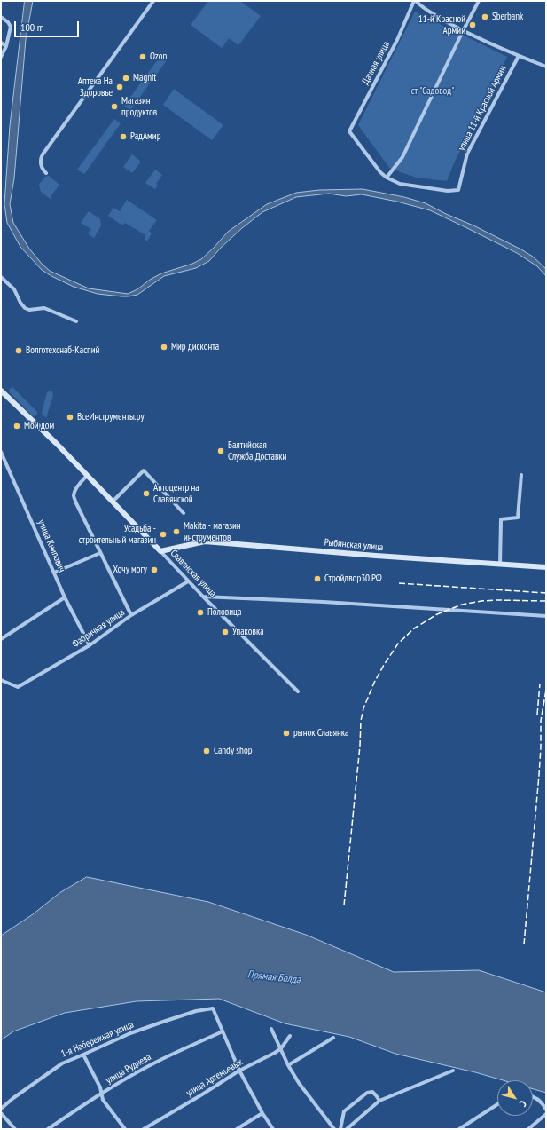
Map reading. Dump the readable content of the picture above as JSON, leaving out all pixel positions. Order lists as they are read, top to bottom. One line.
{"streets":{"main road":["Рыбинская улица","Славянская улица"],"street":["Дачная улица","улица 11-й Красной Армии","улица Книпович","Фабричная улица","1-я Набережная улица","улица Руднева","улица Артемьевых"]},"crossings":[["Дачная улица","улица 11-й Красной Армии"],["Рыбинская улица","Славянская улица"],["улица Книпович","Фабричная улица"],["Славянская улица","Фабричная улица"],["1-я Набережная улица","улица Руднева"]],"water":["Прямая Болда"],"parks":["ст \"Садовод\""],"places":["Sberbank","11-й Красной Армии","Ozon","Magnit","Аптека На Здоровье","Магазин продуктов","РадАмир","Мир дисконта","Волготехснаб-Каспий","ВсеИнструменты.ру","Мой дом","Балтийская Служба Доставки","Автоцентр на Славянской","Makita - магазин инструментов","Усадьба - строительный магазин","Хочу могу","Стройдвор30.РФ","Половица","Упаковка","рынок Славянка","Candy shop"],"scale_bar":"100 m","north":"bottom right"}
